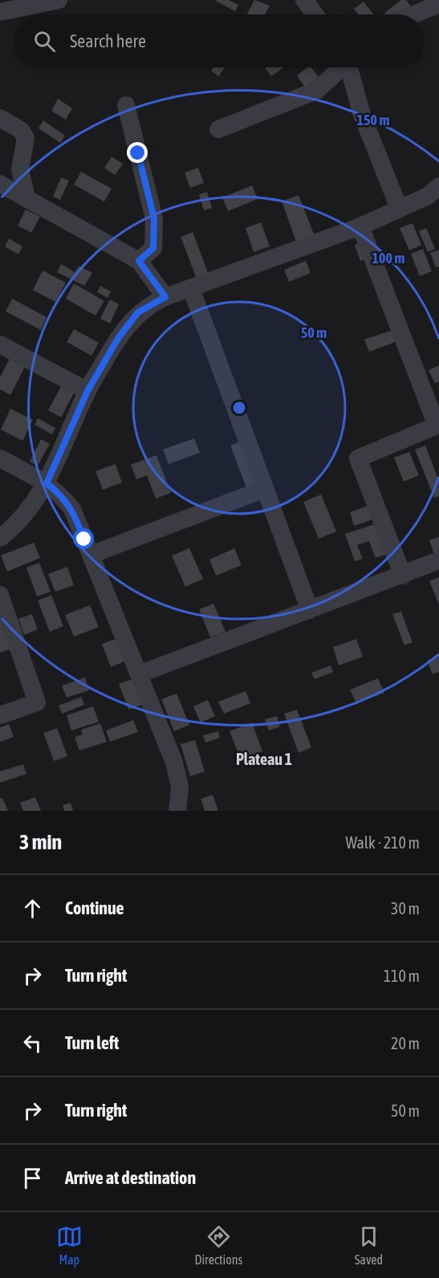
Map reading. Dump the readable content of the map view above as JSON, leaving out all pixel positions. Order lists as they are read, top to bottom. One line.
{"districts":["Plateau 1"],"page":{"search":"Search here","heading":["3 min","Walk · 210 m"],"list":[["Continue","30 m"],["Turn right","110 m"],["Turn left","20 m"],["Turn right","50 m"],"Arrive at destination"],"nav":["Map","Directions","Saved"]},"rings":["150 m","100 m","50 m"]}
